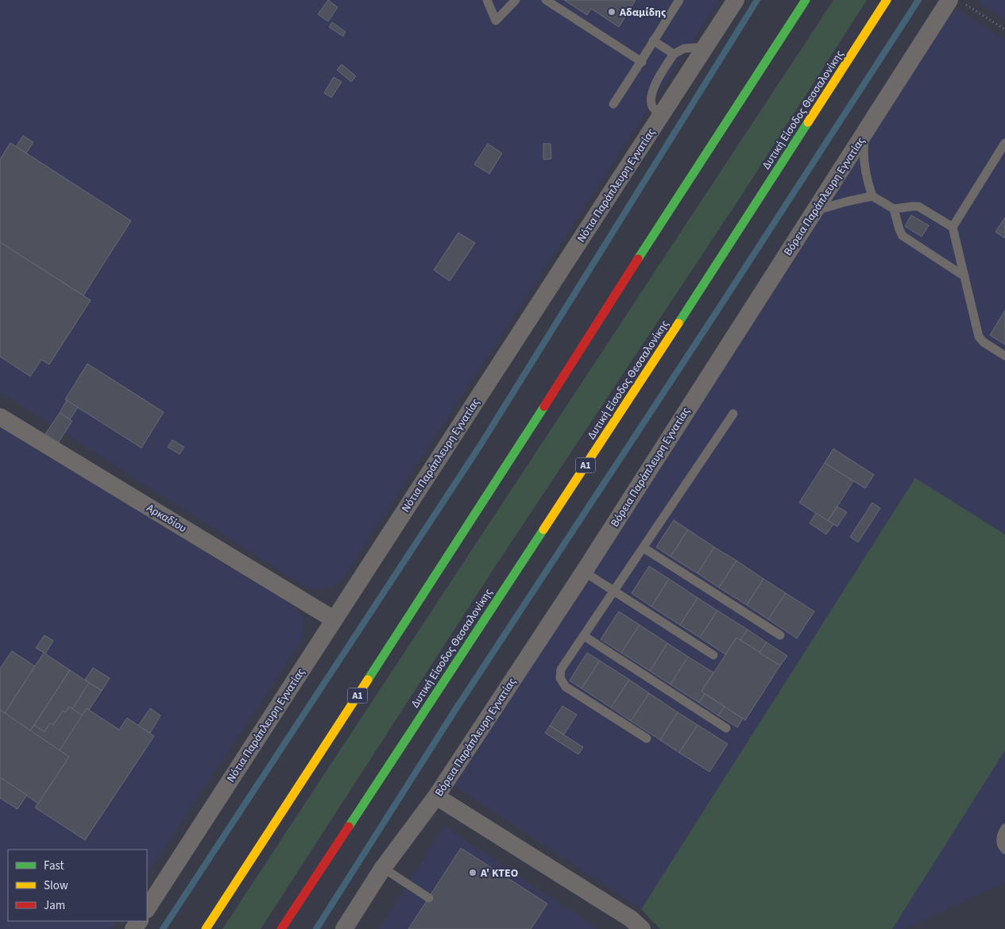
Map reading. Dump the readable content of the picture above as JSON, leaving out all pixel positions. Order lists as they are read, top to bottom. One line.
{"streets":{"highway":["Δυτική Είσοδος Θεσσαλονίκης","Α1"],"street":["Νότια Παράπλευρη Εγνατίας","Βόρεια Παράπλευρη Εγνατίας","Αρκαδίου"]},"crossings":[["Νότια Παράπλευρη Εγνατίας","Αρκαδίου"]],"places":["Αδαμίδης","Α' ΚΤΕΟ"],"legend":["Fast","Slow","Jam"]}
